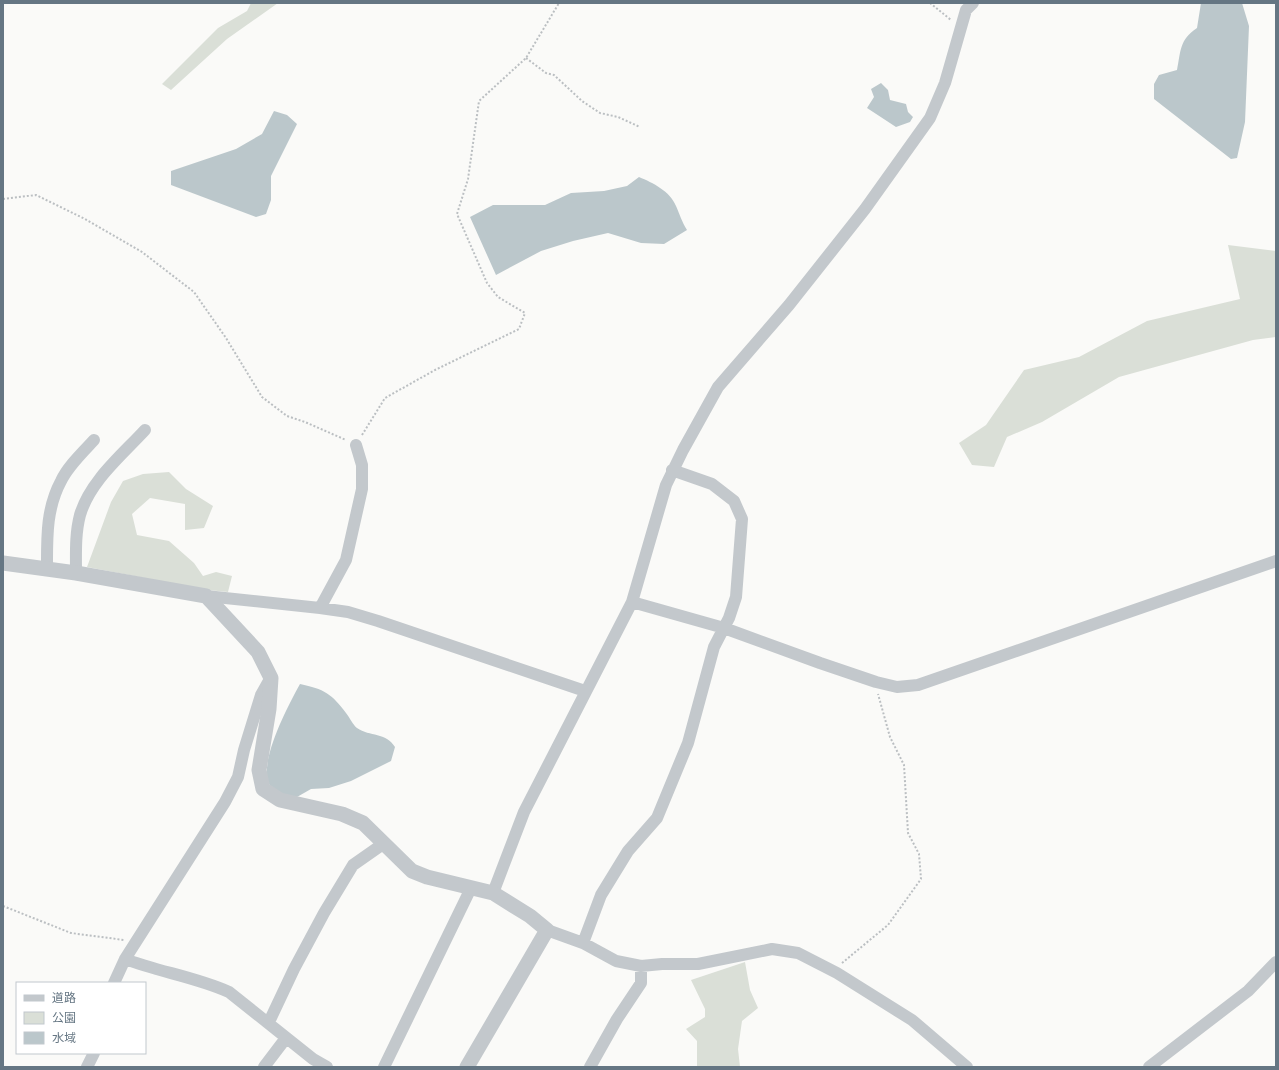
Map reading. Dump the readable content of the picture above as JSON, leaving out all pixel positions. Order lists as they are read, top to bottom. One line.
{"legend":["道路","公園","水域"]}
